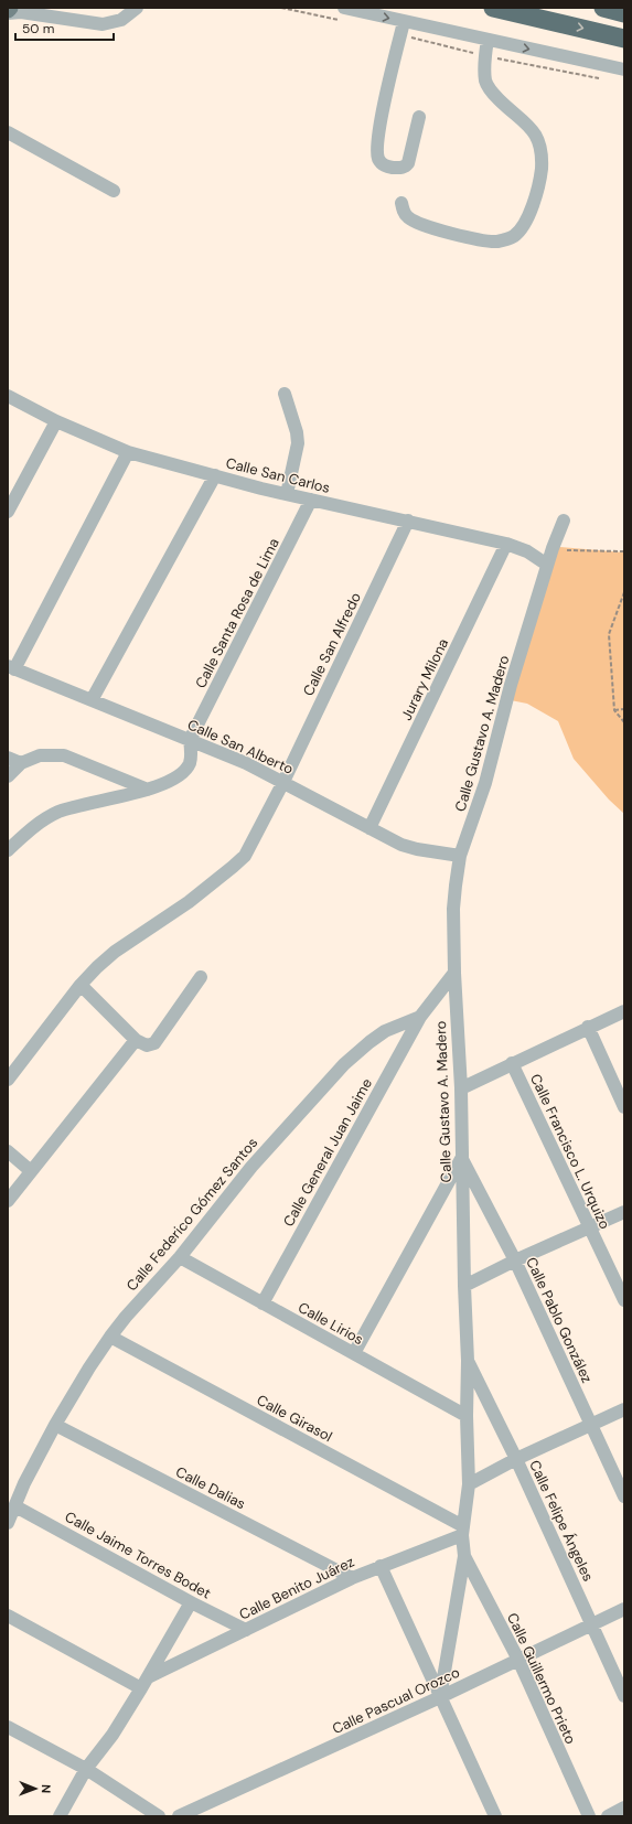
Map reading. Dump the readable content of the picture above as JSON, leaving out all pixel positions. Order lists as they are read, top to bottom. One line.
{"streets":{"street":["Calle San Carlos","Calle Santa Rosa de Lima","Calle San Alfredo","Jurary Milona","Calle Gustavo A. Madero","Calle San Alberto","Calle Francisco L. Urquizo","Calle General Juan Jaime","Calle Federico Gómez Santos","Calle Pablo González","Calle Lirios","Calle Girasol","Calle Dalias","Calle Felipe Ángeles","Calle Jaime Torres Bodet","Calle Benito Juárez","Calle Guillermo Prieto","Calle Pascual Orozco"]},"crossings":[["Calle San Carlos","Calle Santa Rosa de Lima"],["Calle San Carlos","Calle San Alfredo"],["Calle San Carlos","Jurary Milona"],["Calle San Carlos","Calle Gustavo A. Madero"],["Calle Santa Rosa de Lima","Calle San Alberto"],["Calle San Alfredo","Calle San Alberto"],["Jurary Milona","Calle San Alberto"],["Calle Gustavo A. Madero","Calle San Alberto"],["Calle Gustavo A. Madero","Calle Federico Gómez Santos"],["Calle Gustavo A. Madero","Calle Pablo González"],["Calle Gustavo A. Madero","Calle Lirios"],["Calle Gustavo A. Madero","Calle Girasol"],["Calle Gustavo A. Madero","Calle Felipe Ángeles"],["Calle Gustavo A. Madero","Calle Benito Juárez"],["Calle Gustavo A. Madero","Calle Guillermo Prieto"],["Calle Gustavo A. Madero","Calle Pascual Orozco"],["Calle General Juan Jaime","Calle Federico Gómez Santos"],["Calle General Juan Jaime","Calle Lirios"],["Calle Federico Gómez Santos","Calle Lirios"],["Calle Federico Gómez Santos","Calle Girasol"],["Calle Federico Gómez Santos","Calle Dalias"],["Calle Federico Gómez Santos","Calle Jaime Torres Bodet"],["Calle Girasol","Calle Benito Juárez"],["Calle Dalias","Calle Benito Juárez"],["Calle Felipe Ángeles","Calle Pascual Orozco"],["Calle Jaime Torres Bodet","Calle Benito Juárez"],["Calle Guillermo Prieto","Calle Pascual Orozco"]],"scale_bar":"50 m","north":"right"}
